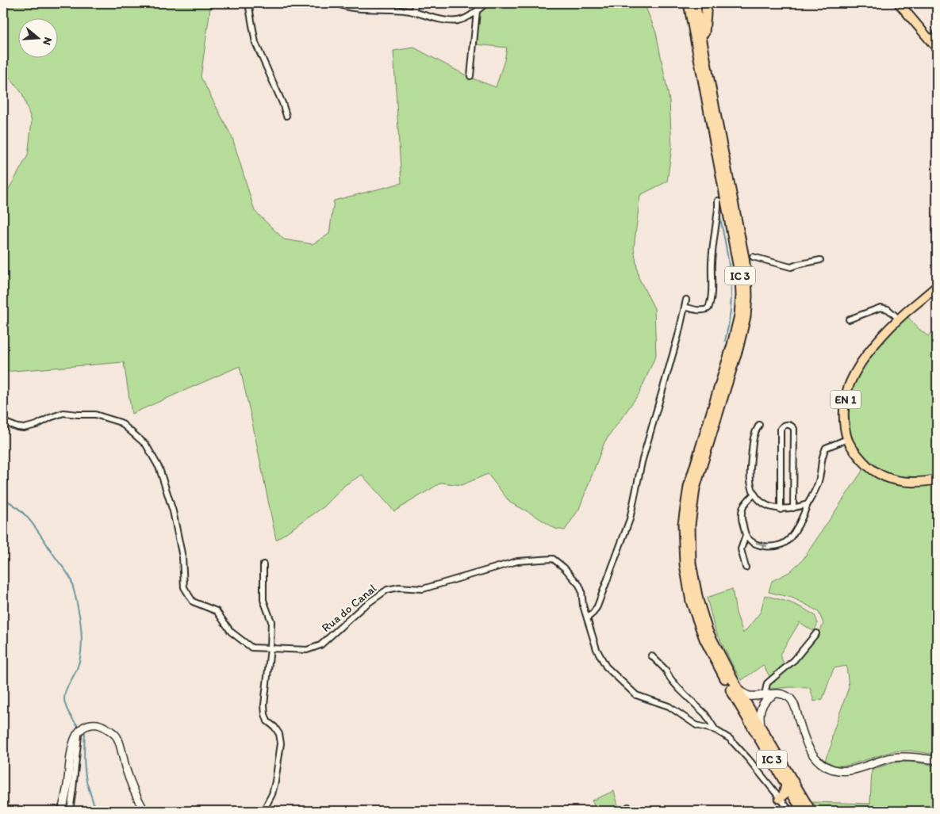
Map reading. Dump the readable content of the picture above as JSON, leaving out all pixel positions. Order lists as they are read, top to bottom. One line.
{"streets":{"highway":["IC 3"],"main road":["EN 1"],"street":["Rua do Canal"]},"north":"right"}
